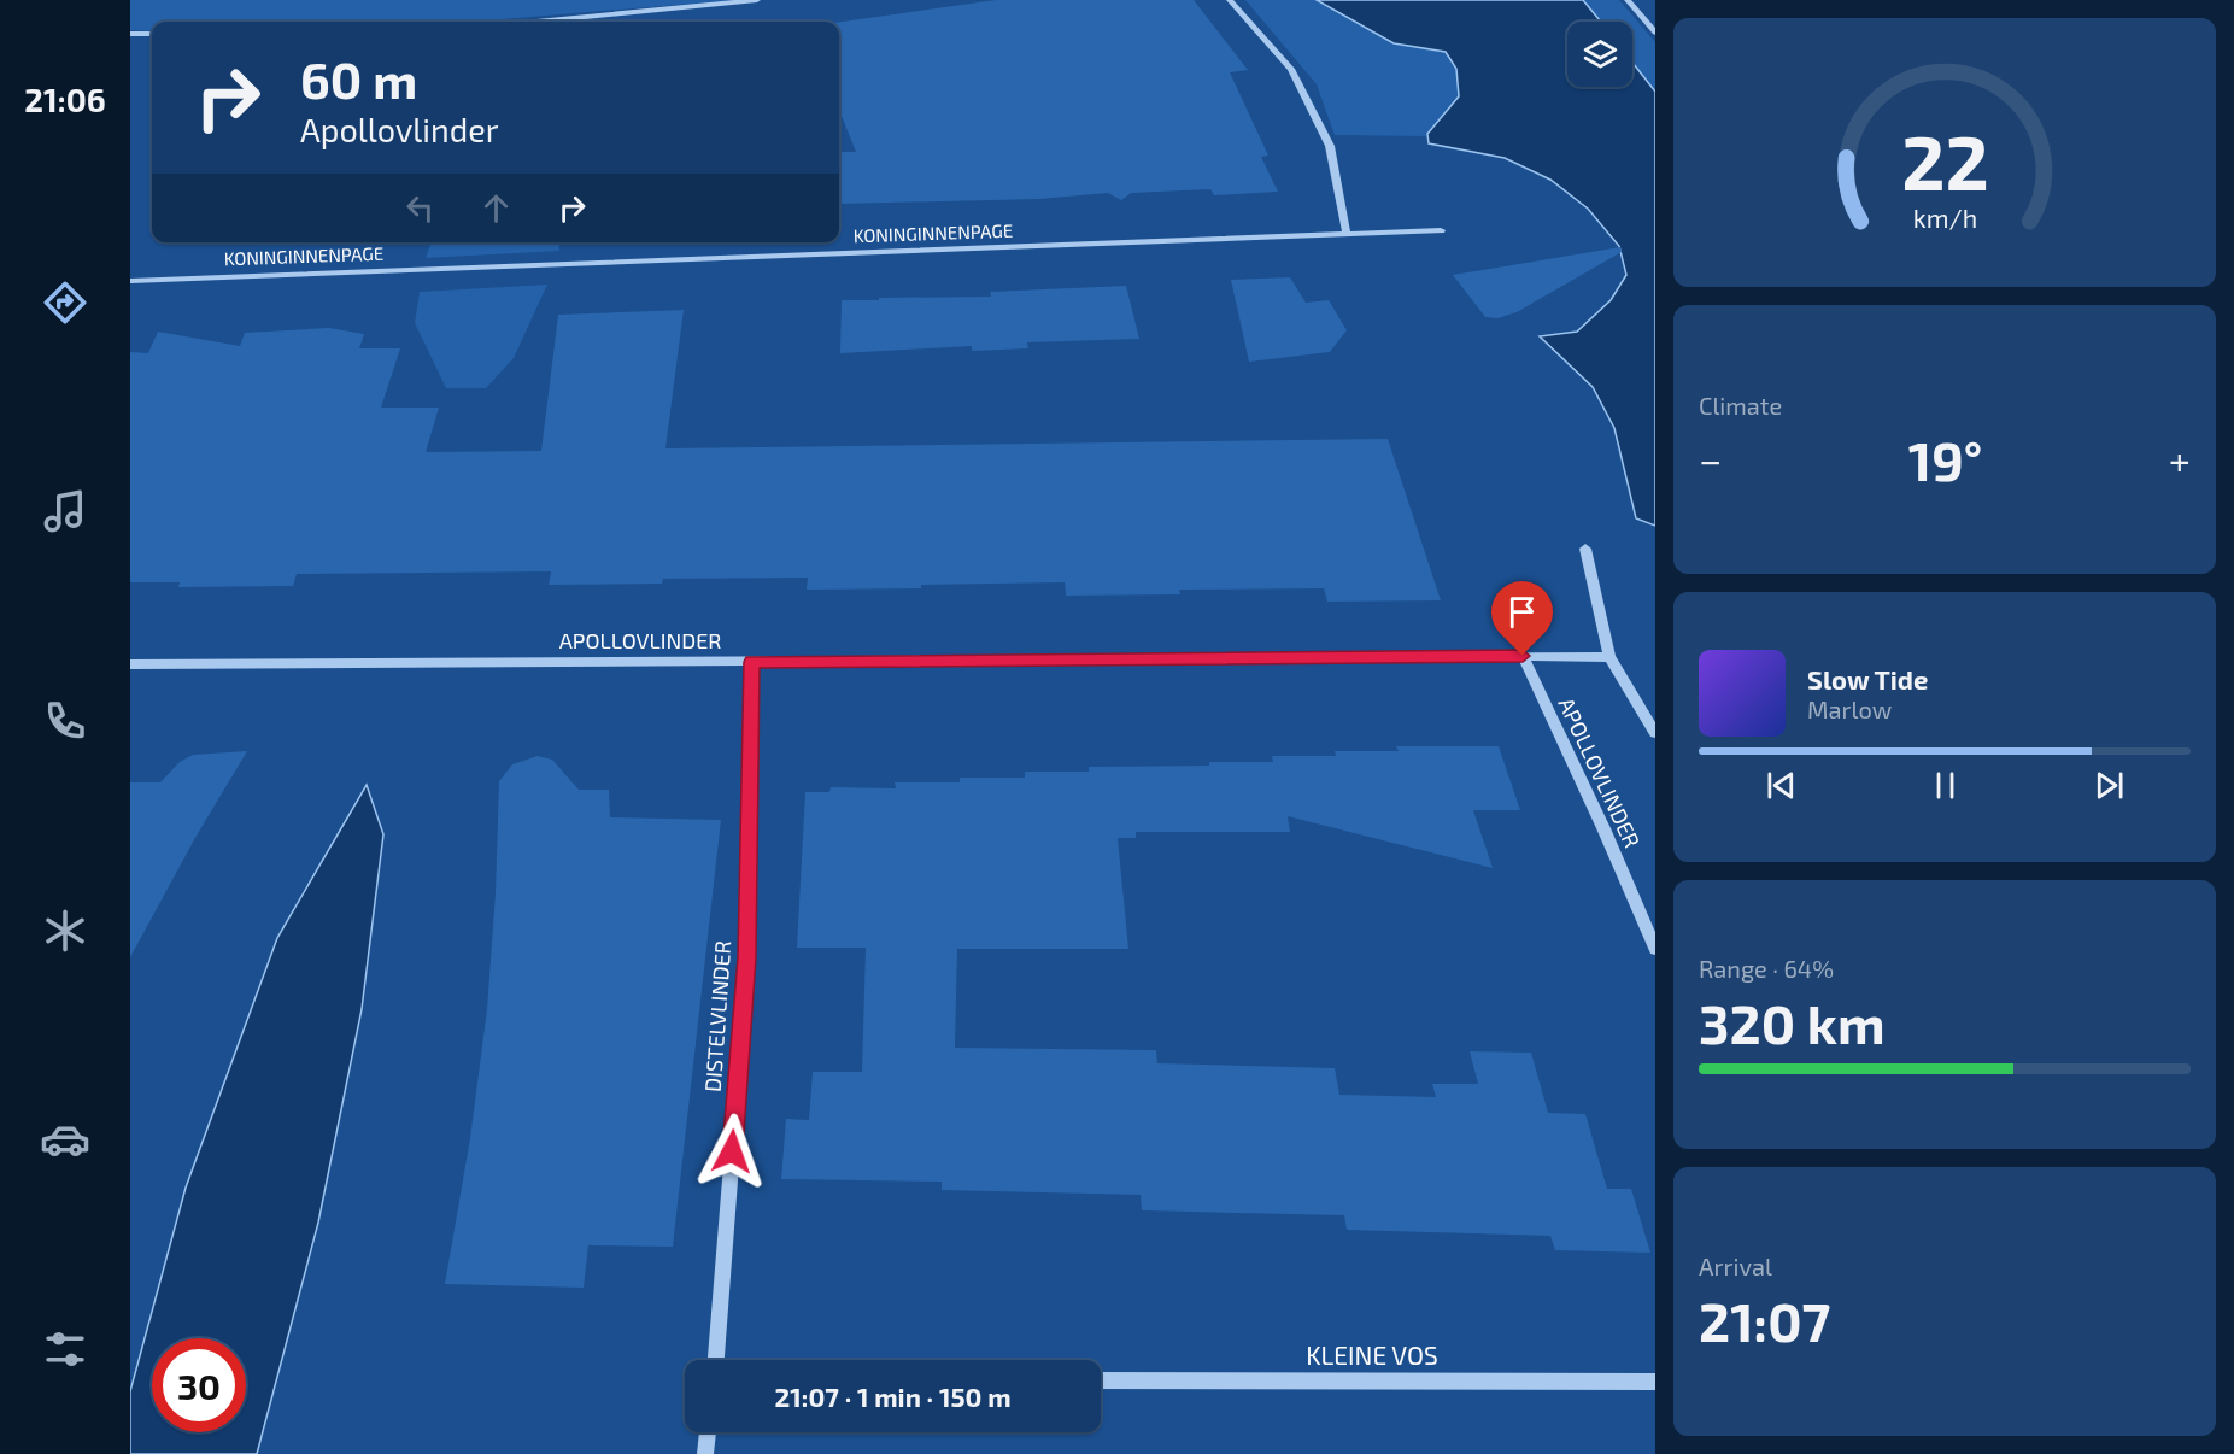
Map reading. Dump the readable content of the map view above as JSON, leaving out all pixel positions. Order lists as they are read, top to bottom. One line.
{"streets":{"street":["KONINGINNENPAGE","APOLLOVLINDER","DISTELVLINDER","KLEINE VOS"]},"crossings":[["APOLLOVLINDER","DISTELVLINDER"]],"page":{"tabs":"21:06","turn":["60 m","Apollovlinder"],"tile":["Climate",["Range · 64%","320 km"],["Arrival","21:07"]],"heat":["−","19°","+"],"song":["Slow Tide","Marlow"],"limit":"30","trip":"21:07 · 1 min · 150 m","gauge":["22","km/h"]}}
